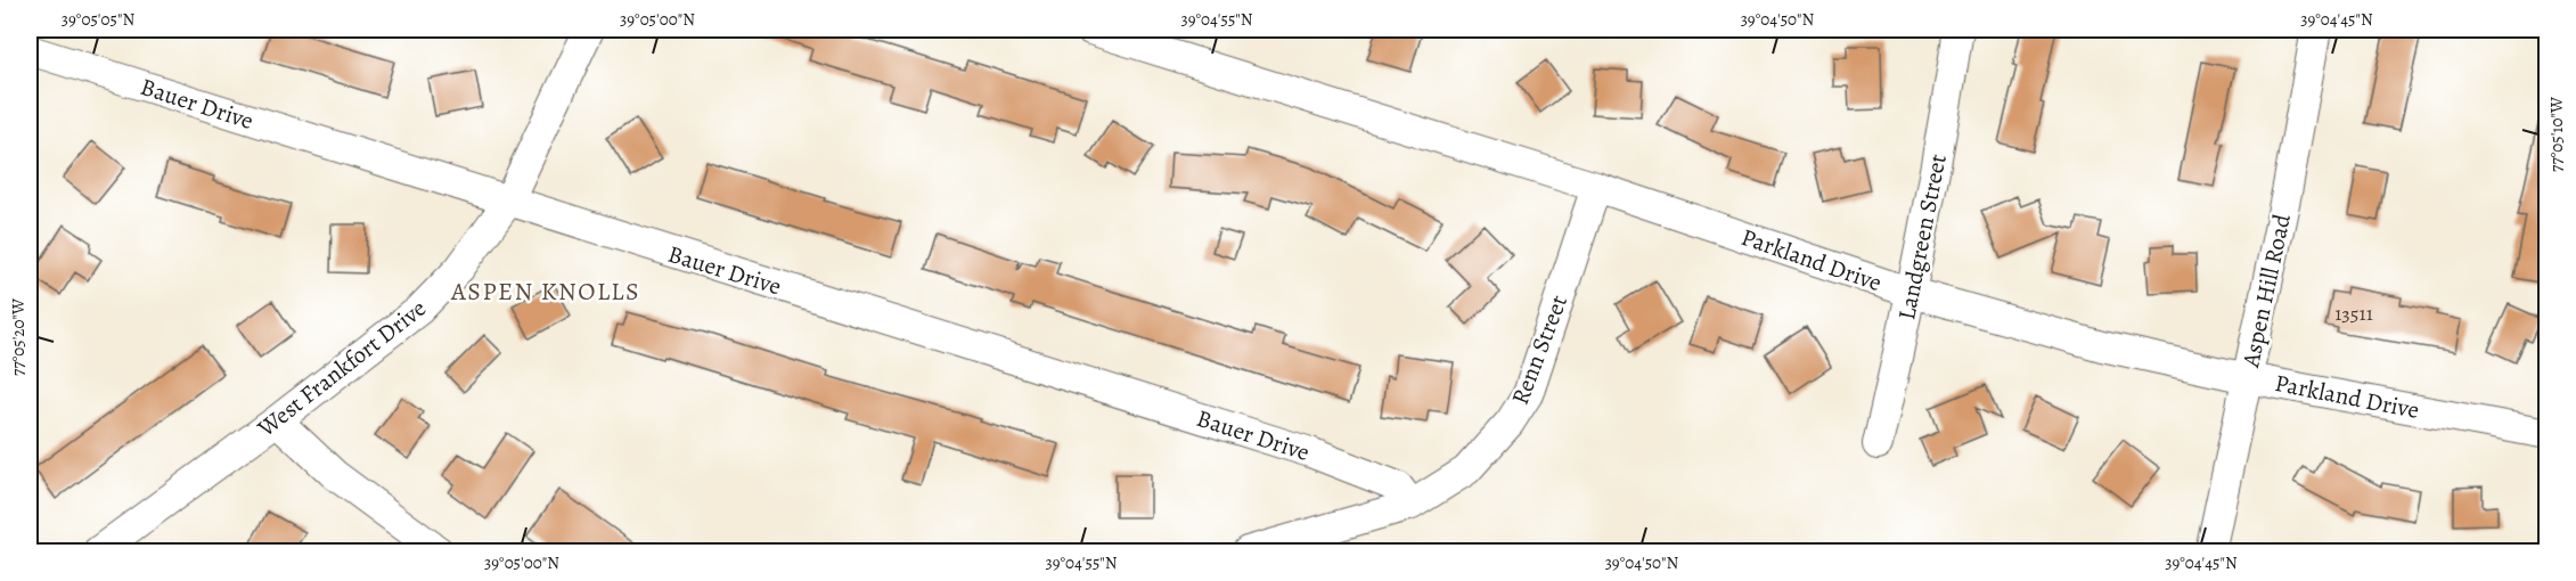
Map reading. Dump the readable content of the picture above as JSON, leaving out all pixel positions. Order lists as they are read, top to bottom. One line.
{"streets":{"street":["Bauer Drive","Landgreen Street","Parkland Drive","Aspen Hill Road","Renn Street","West Frankfort Drive"]},"crossings":[["Bauer Drive","Renn Street"],["Bauer Drive","West Frankfort Drive"],["Landgreen Street","Parkland Drive"],["Parkland Drive","Aspen Hill Road"],["Parkland Drive","Renn Street"]],"districts":["ASPEN KNOLLS"],"house_numbers":["13511"],"coordinates":["39°05'05\"N","39°05'00\"N","39°04'55\"N","39°04'50\"N","39°04'45\"N","77°05'10\"W","77°05'20\"W"]}
